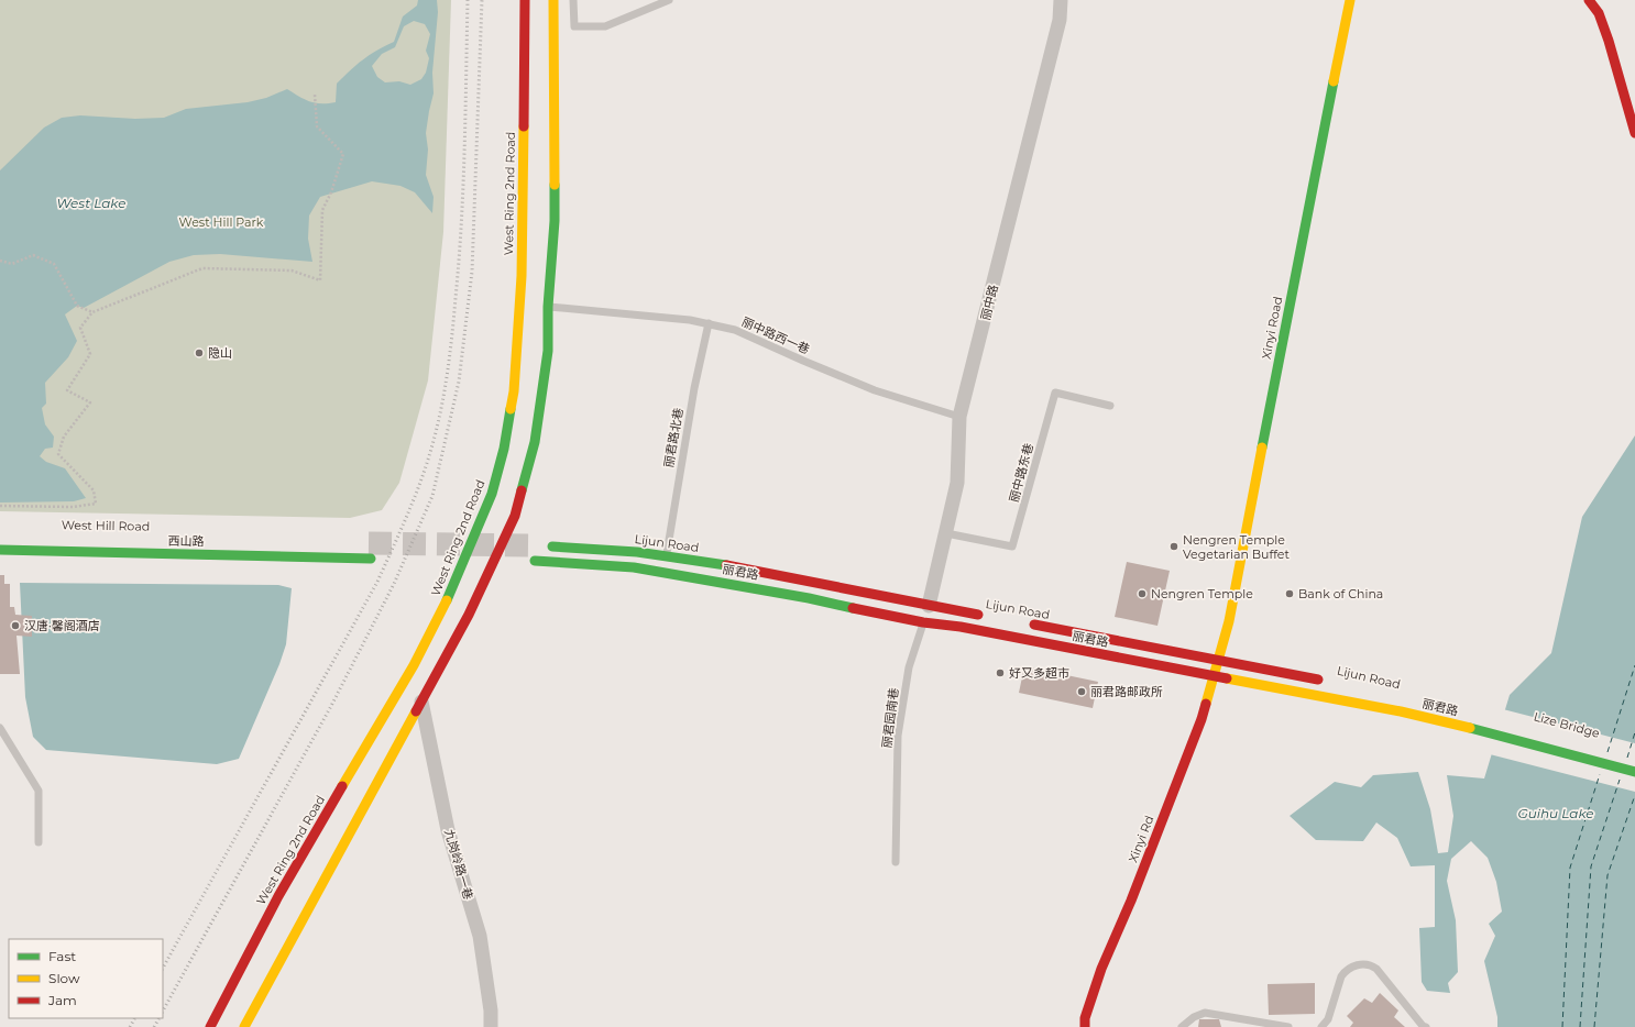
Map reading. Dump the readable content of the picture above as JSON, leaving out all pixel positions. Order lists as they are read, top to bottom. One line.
{"streets":{"main road":["West Ring 2nd Road","Xinyi Road","西山路","Lijun Road","丽君路","Xinyi Rd"],"street":["丽中路","九岗岭路一巷"],"lane":["丽中路西一巷","丽君路北巷","丽中路东巷","丽君园南巷"]},"crossings":[["丽中路","丽中路西一巷"],["丽中路","丽中路东巷"],["丽中路","Lijun Road"],["丽中路","丽君园南巷"],["Xinyi Road","Lijun Road"],["Xinyi Road","Xinyi Rd"],["丽中路西一巷","丽君路北巷"],["丽君路北巷","Lijun Road"],["Lijun Road","丽君园南巷"],["Lijun Road","Xinyi Rd"],["丽君路","丽君园南巷"],["丽君路","Xinyi Rd"]],"water":["West Lake","Guihu Lake"],"parks":["West Hill Park"],"places":["隐山","Nengren Temple Vegetarian Buffet","Nengren Temple","Bank of China","汉唐·馨阁酒店","好又多超市","丽君路邮政所"],"legend":["Fast","Slow","Jam"]}
